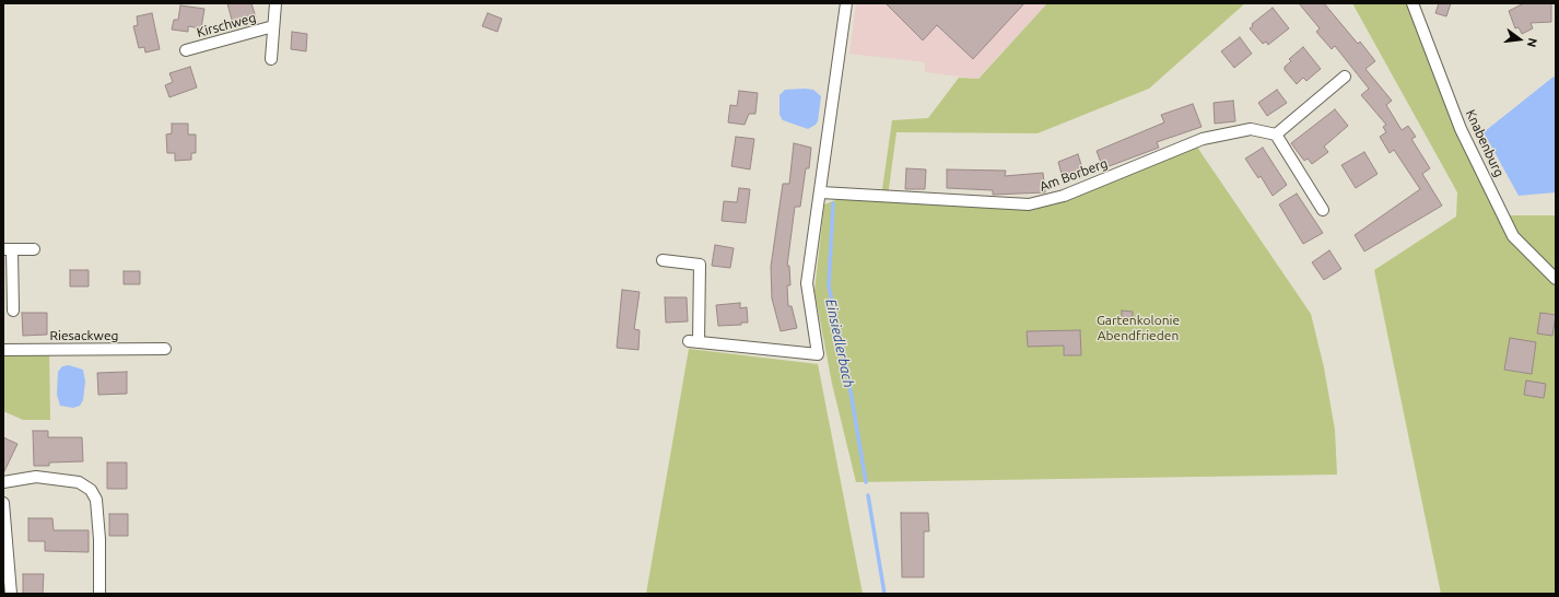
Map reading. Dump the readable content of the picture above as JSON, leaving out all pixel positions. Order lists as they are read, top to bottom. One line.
{"streets":{"street":["Kirschweg","Knabenburg","Am Borberg","Riesackweg"]},"water":["Einsiedlerbach"],"parks":["Gartenkolonie Abendfrieden"],"north":"right"}
